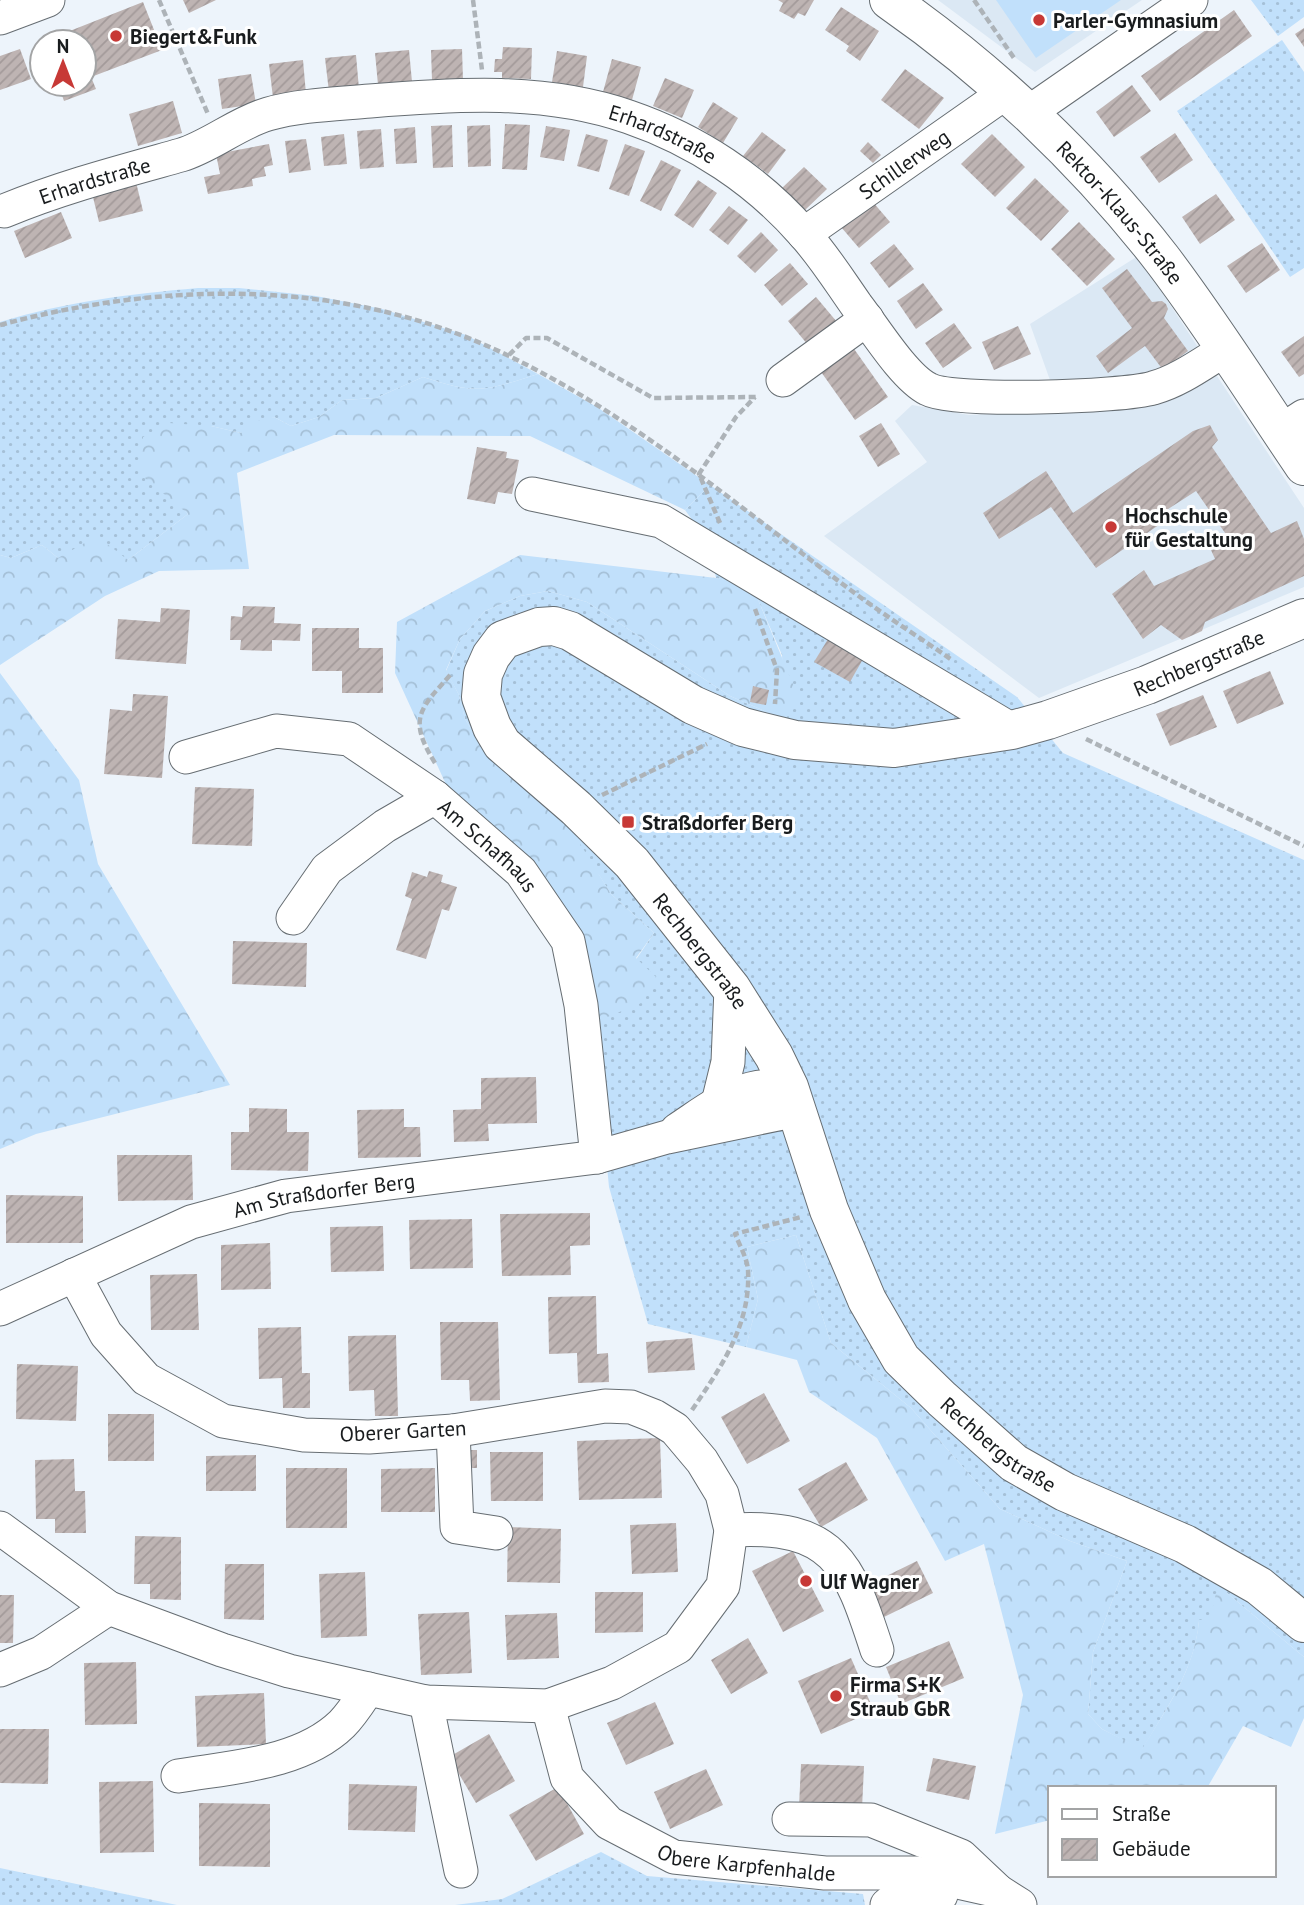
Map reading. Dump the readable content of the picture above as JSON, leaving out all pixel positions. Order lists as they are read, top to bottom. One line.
{"streets":{"main road":["Rektor-Klaus-Straße","Rechbergstraße"],"street":["Erhardstraße","Schillerweg","Am Schafhaus","Am Straßdorfer Berg","Oberer Garten","Obere Karpfenhalde"]},"crossings":[["Erhardstraße","Schillerweg"],["Erhardstraße","Rektor-Klaus-Straße"],["Schillerweg","Rektor-Klaus-Straße"],["Rechbergstraße","Am Straßdorfer Berg"],["Am Schafhaus","Am Straßdorfer Berg"],["Am Straßdorfer Berg","Oberer Garten"],["Oberer Garten","Obere Karpfenhalde"]],"places":{"other":["Parler-Gymnasium","Biegert&Funk","Hochschule für Gestaltung","Ulf Wagner","Firma S+K Straub GbR"],"transit":["Straßdorfer Berg"]},"legend":["Straße","Gebäude"],"north":"top"}
